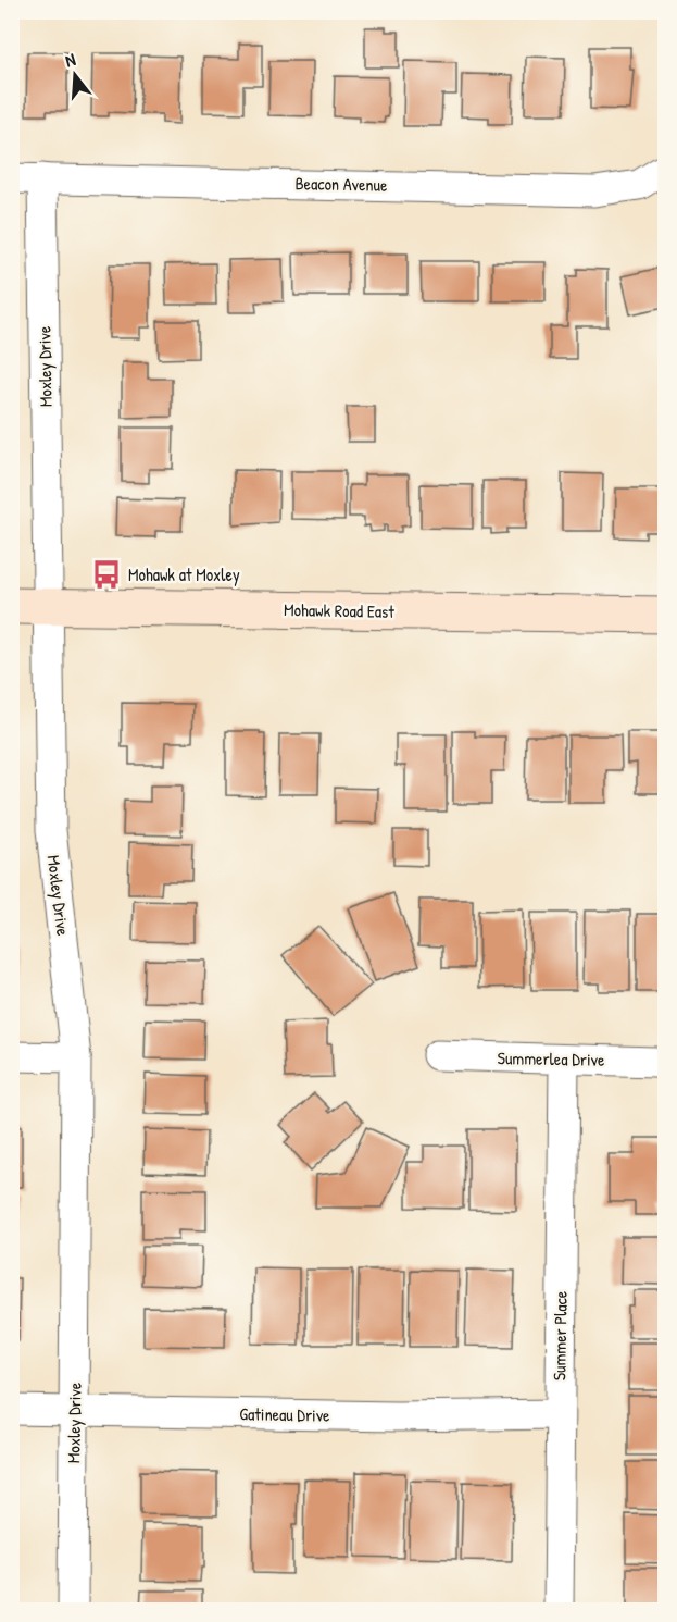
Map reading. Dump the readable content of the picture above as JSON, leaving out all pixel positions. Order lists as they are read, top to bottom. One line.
{"streets":{"main road":["Mohawk Road East"],"street":["Beacon Avenue","Moxley Drive","Summerlea Drive","Summer Place","Gatineau Drive"]},"crossings":[["Beacon Avenue","Moxley Drive"],["Moxley Drive","Mohawk Road East"],["Moxley Drive","Gatineau Drive"],["Summerlea Drive","Summer Place"],["Summer Place","Gatineau Drive"]],"places":{"bus stop":["Mohawk at Moxley"]},"north":"top"}
